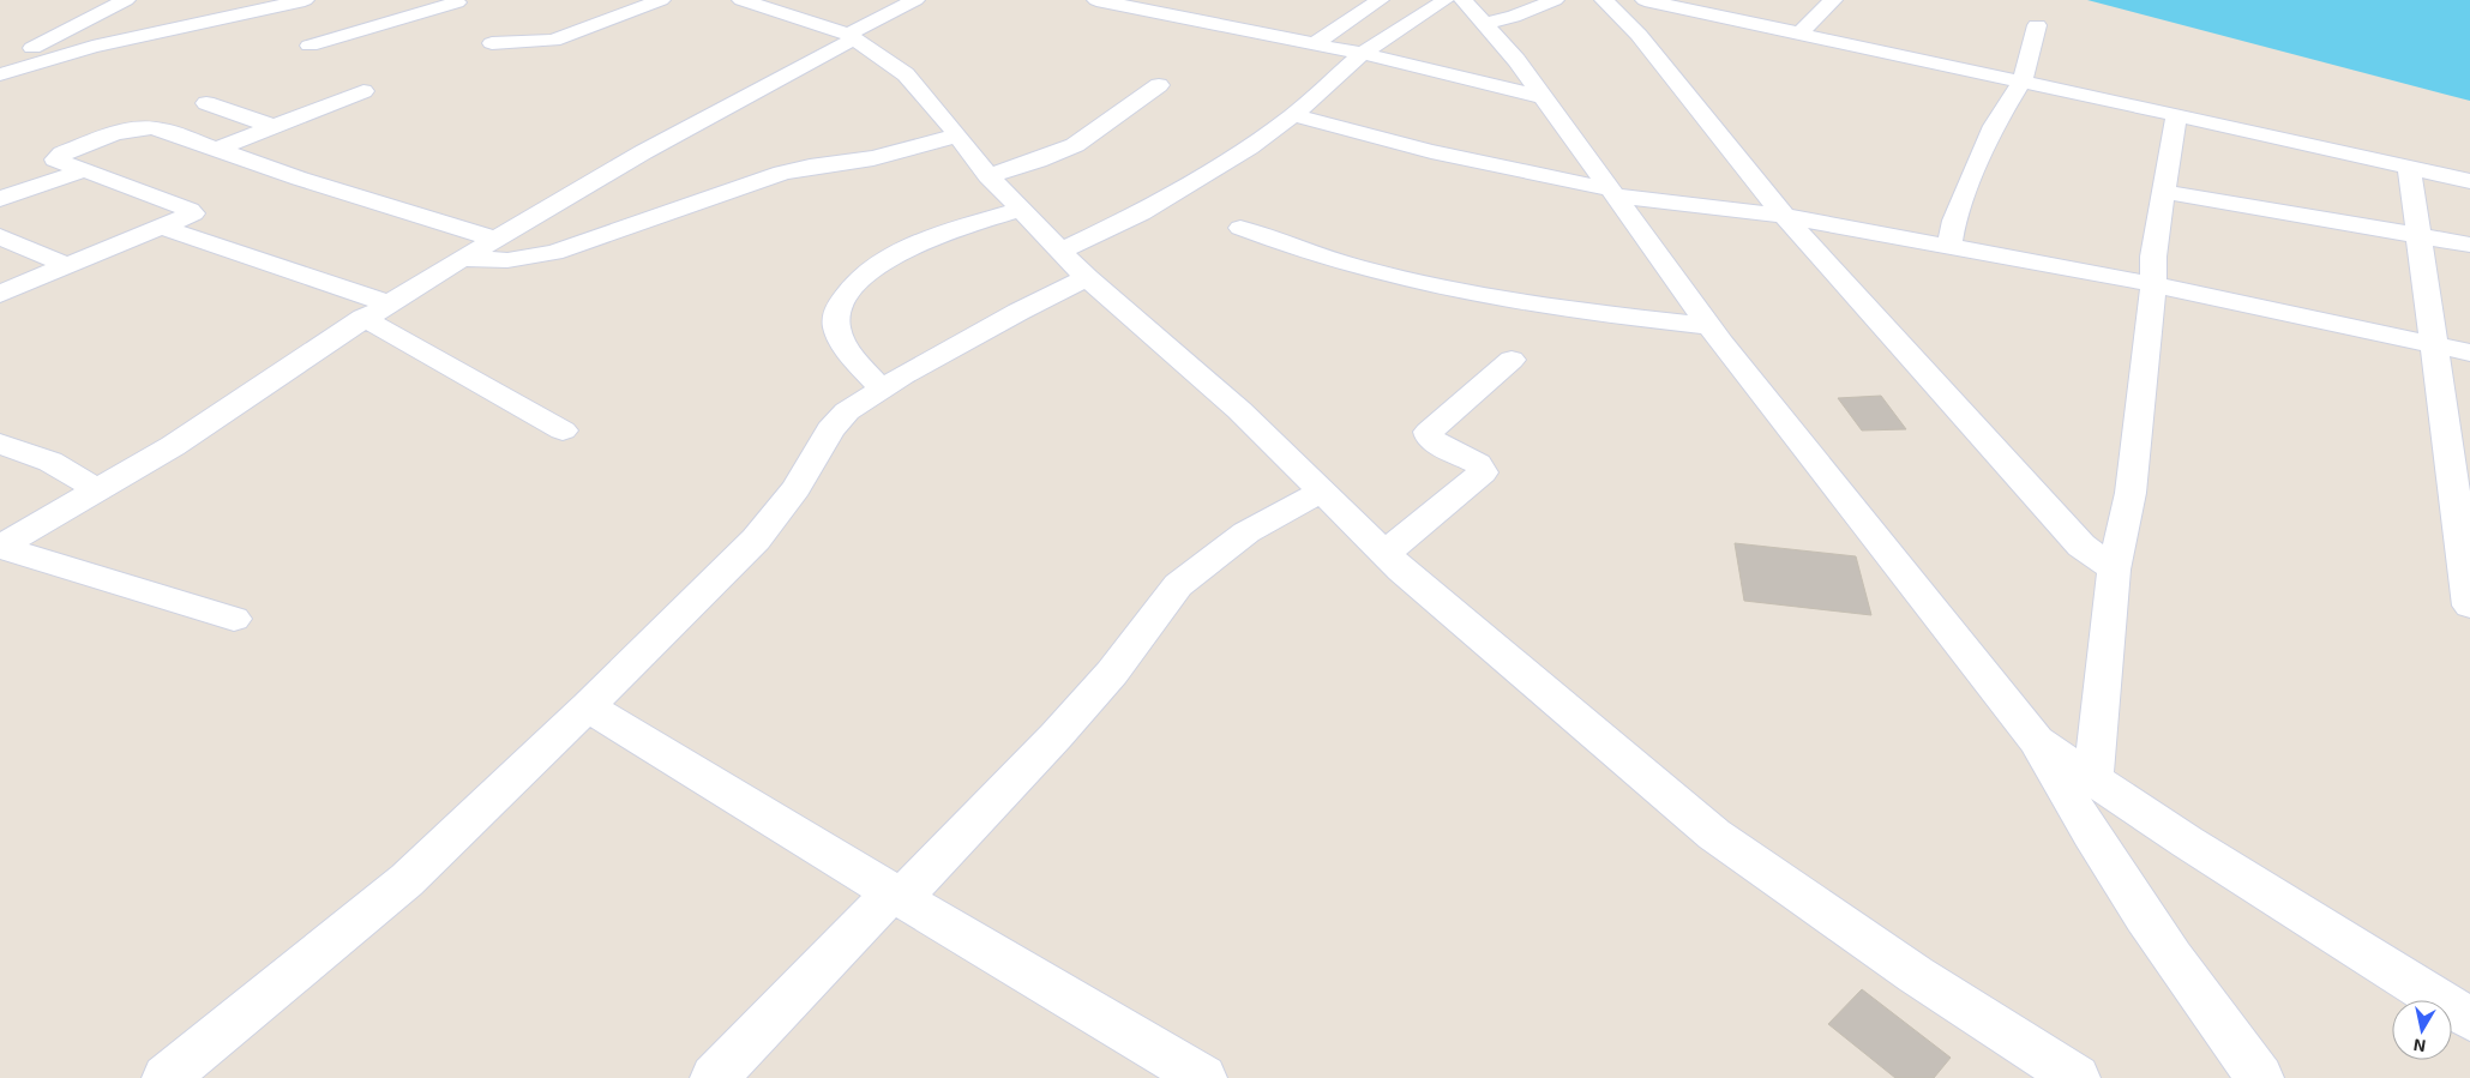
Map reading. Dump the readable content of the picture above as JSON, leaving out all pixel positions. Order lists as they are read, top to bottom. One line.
{"north":"bottom"}
